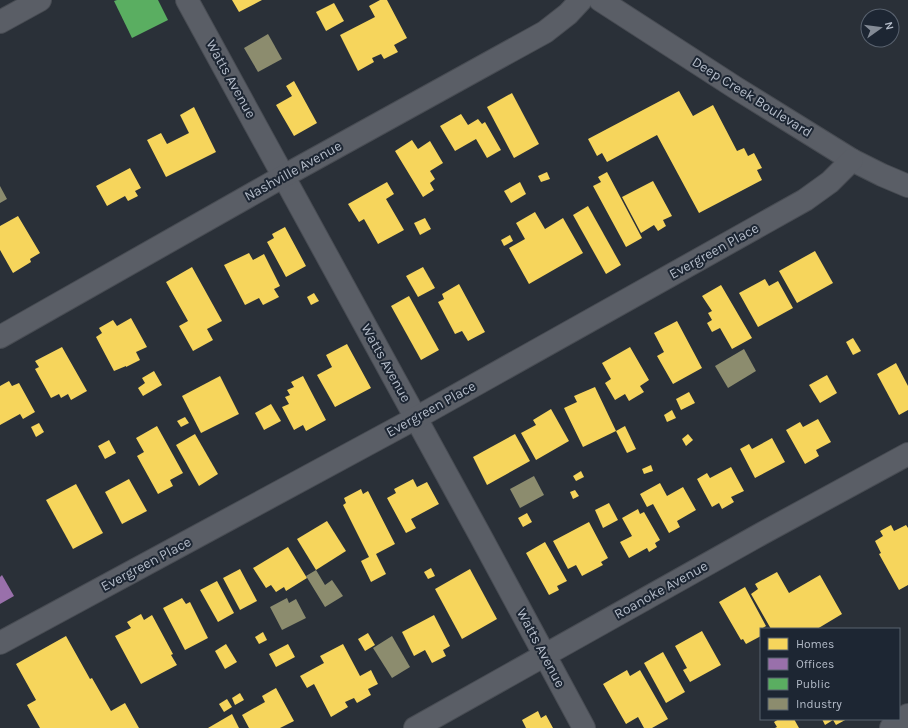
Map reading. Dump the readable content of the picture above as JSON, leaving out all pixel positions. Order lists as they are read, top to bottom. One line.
{"streets":{"street":["Watts Avenue","Deep Creek Boulevard","Nashville Avenue","Evergreen Place","Roanoke Avenue"]},"crossings":[["Watts Avenue","Nashville Avenue"],["Watts Avenue","Evergreen Place"],["Watts Avenue","Roanoke Avenue"],["Deep Creek Boulevard","Evergreen Place"]],"legend":["Homes","Offices","Public","Industry"],"north":"right"}
